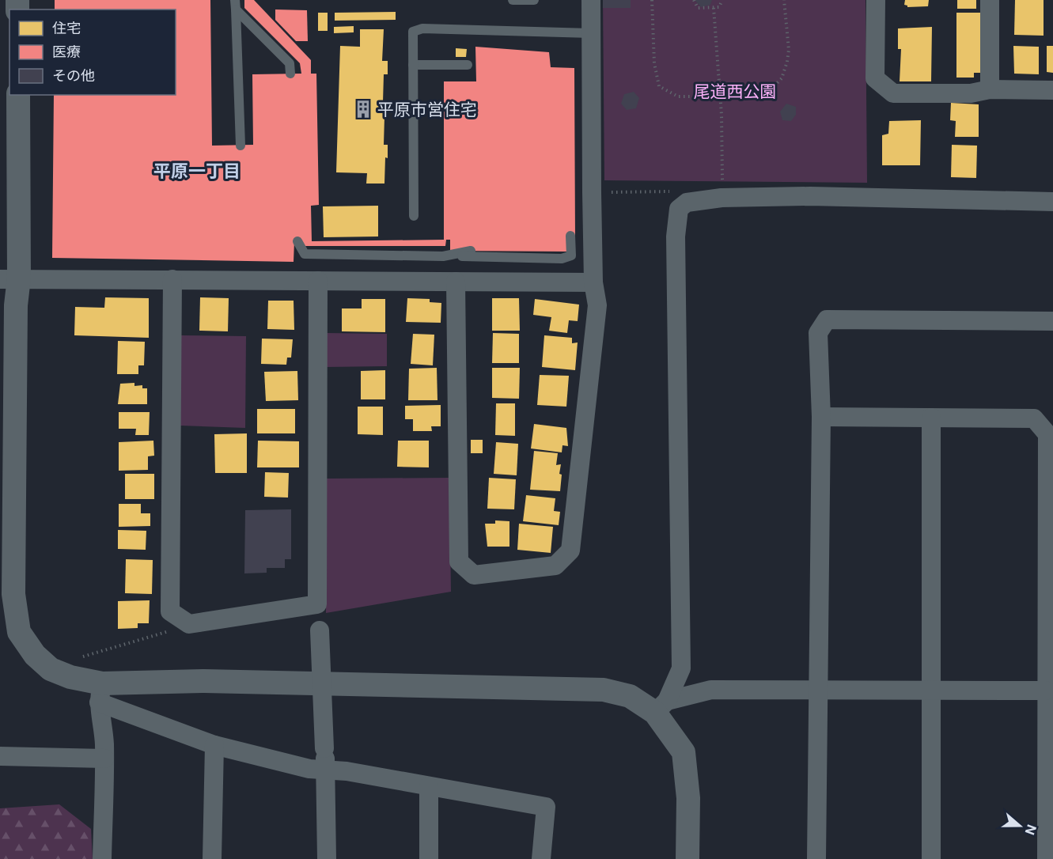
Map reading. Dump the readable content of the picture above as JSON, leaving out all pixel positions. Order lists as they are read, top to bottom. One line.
{"districts":["平原一丁目"],"parks":["尾道西公園"],"places":{"building":["平原市営住宅"]},"legend":["住宅","医療","その他"],"north":"right"}
